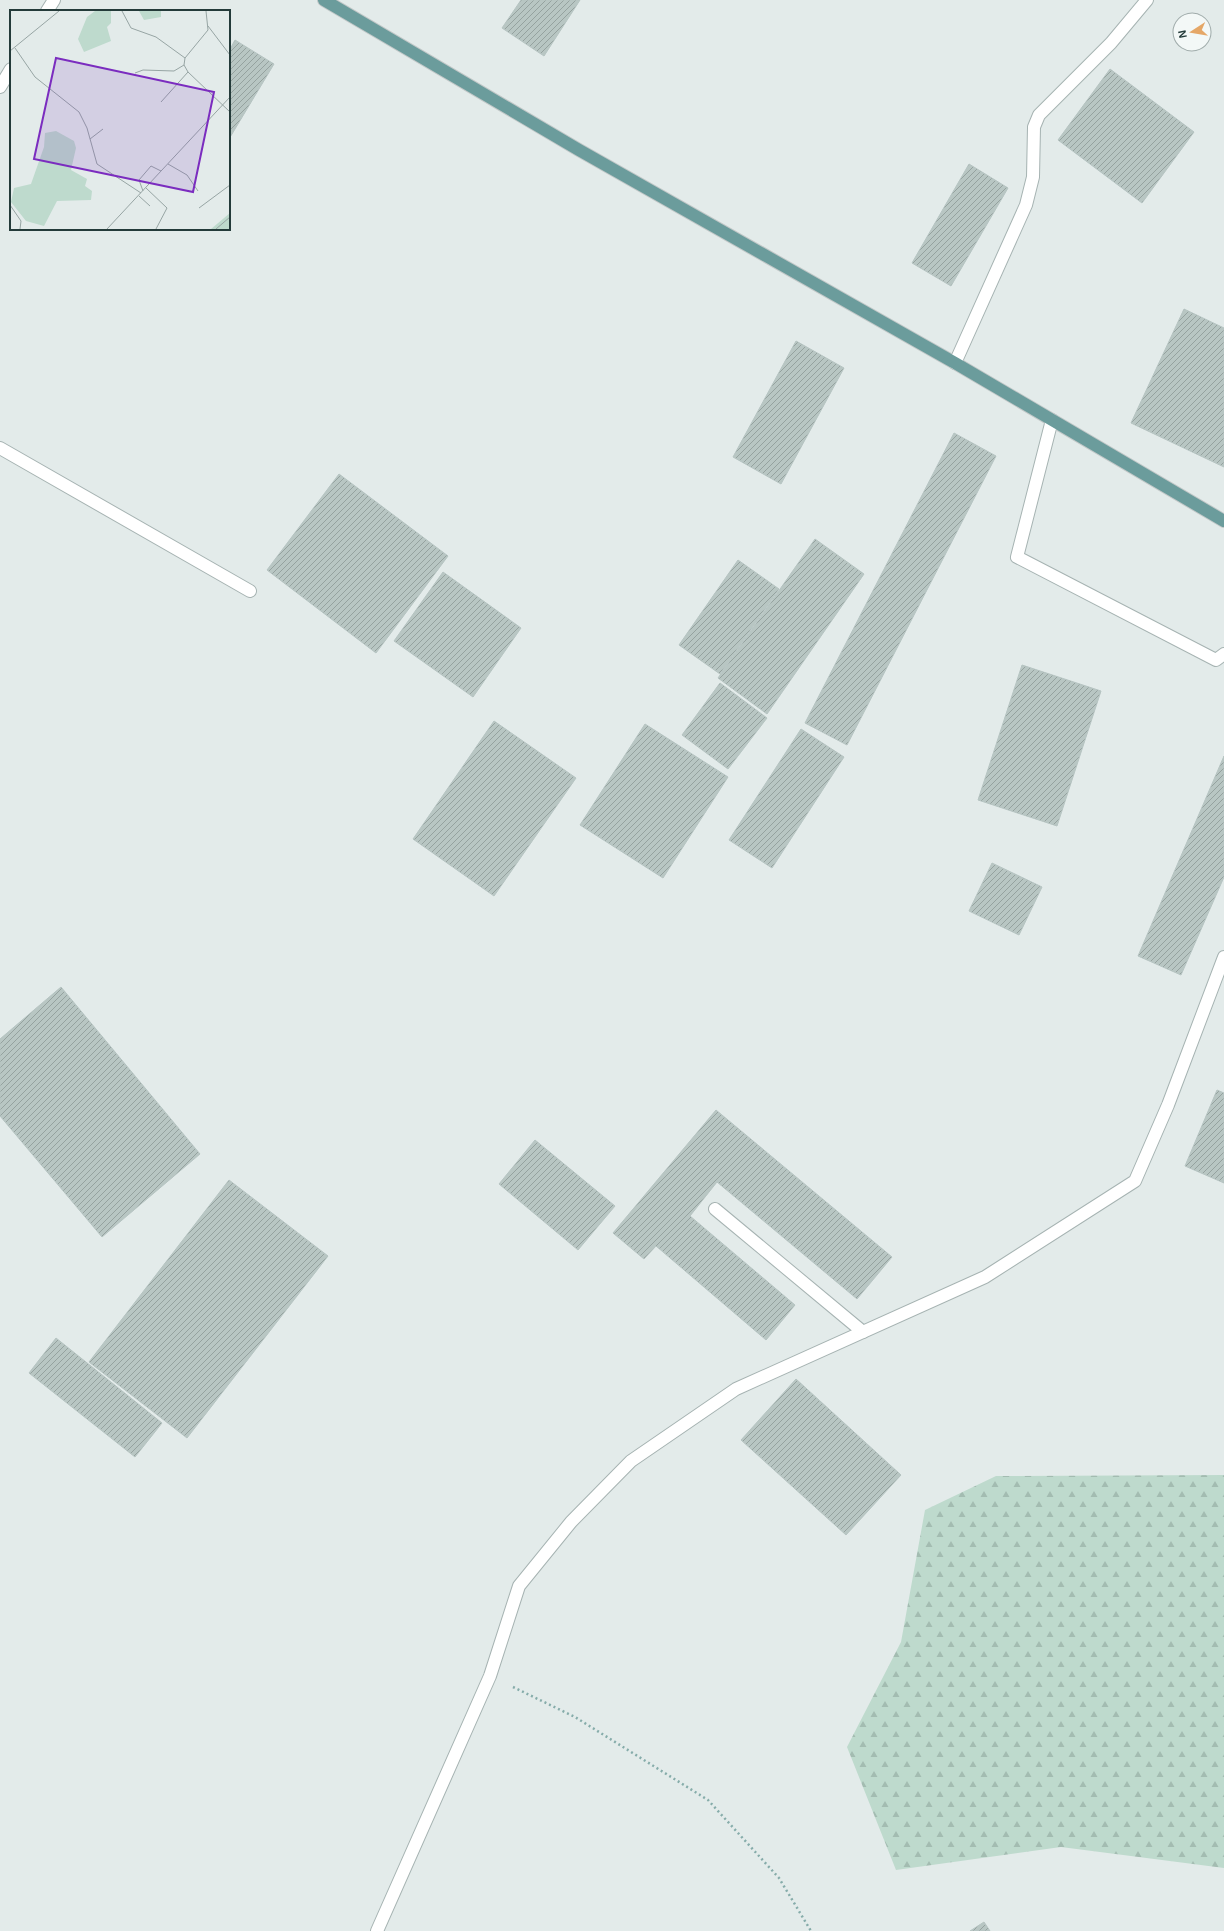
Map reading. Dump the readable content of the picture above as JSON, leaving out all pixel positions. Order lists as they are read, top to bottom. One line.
{"north":"left"}
